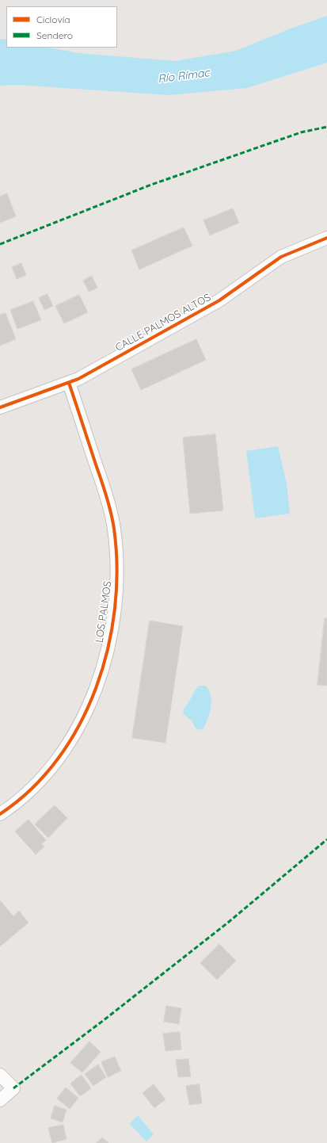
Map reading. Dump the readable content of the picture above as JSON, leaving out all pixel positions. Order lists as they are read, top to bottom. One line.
{"streets":{"street":["CALLE PALMOS ALTOS","LOS PALMOS"]},"crossings":[["CALLE PALMOS ALTOS","LOS PALMOS"]],"water":["Río Rímac"],"legend":["Ciclovía","Sendero"]}
